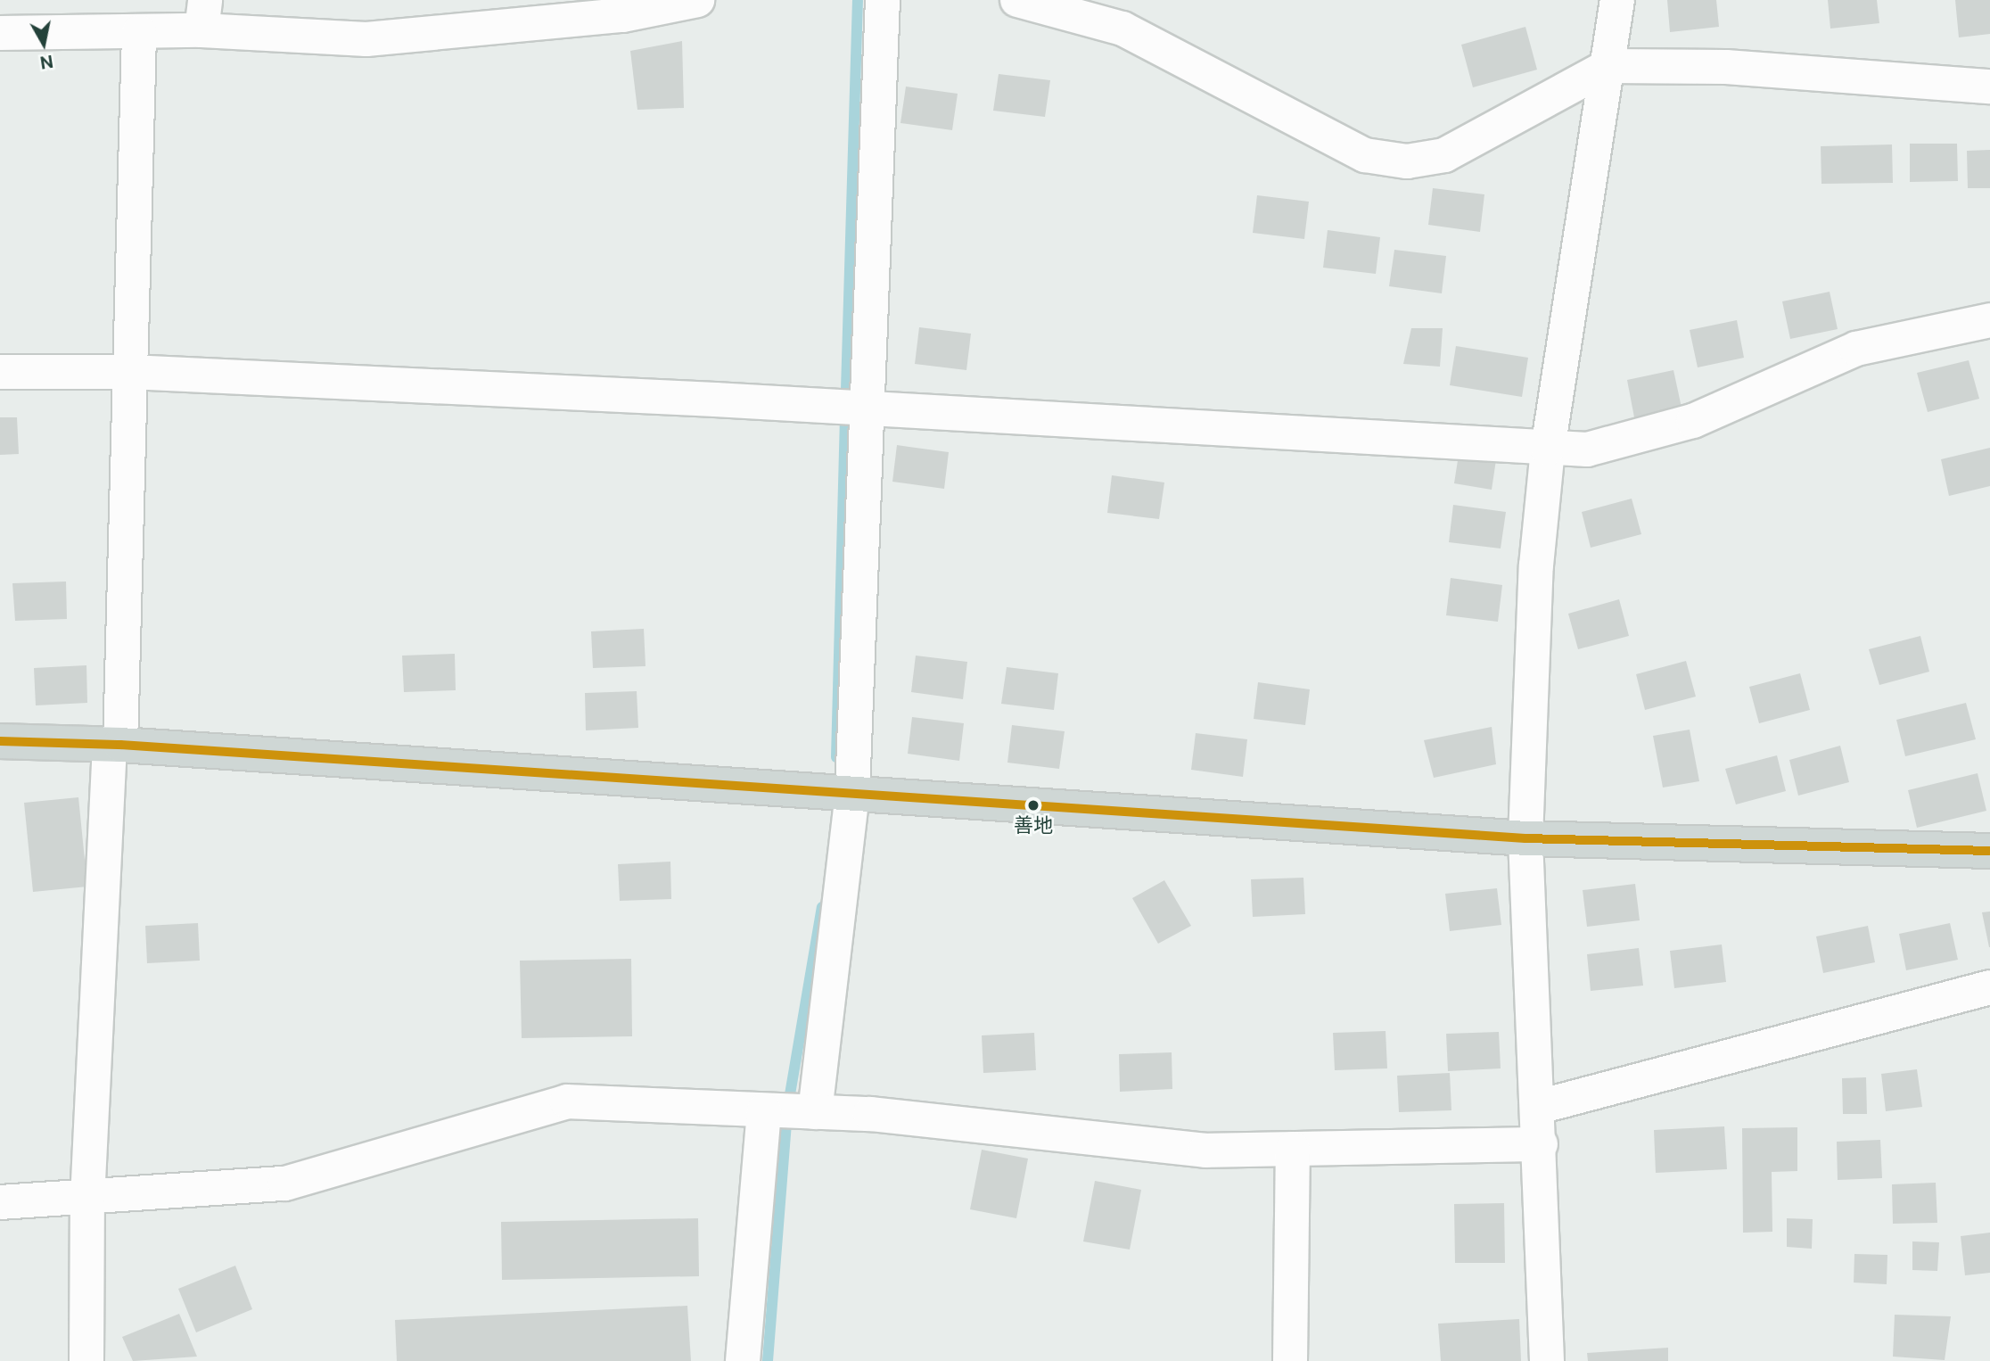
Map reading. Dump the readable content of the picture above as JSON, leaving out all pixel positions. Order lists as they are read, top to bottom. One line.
{"places":["善地"],"north":"bottom"}
